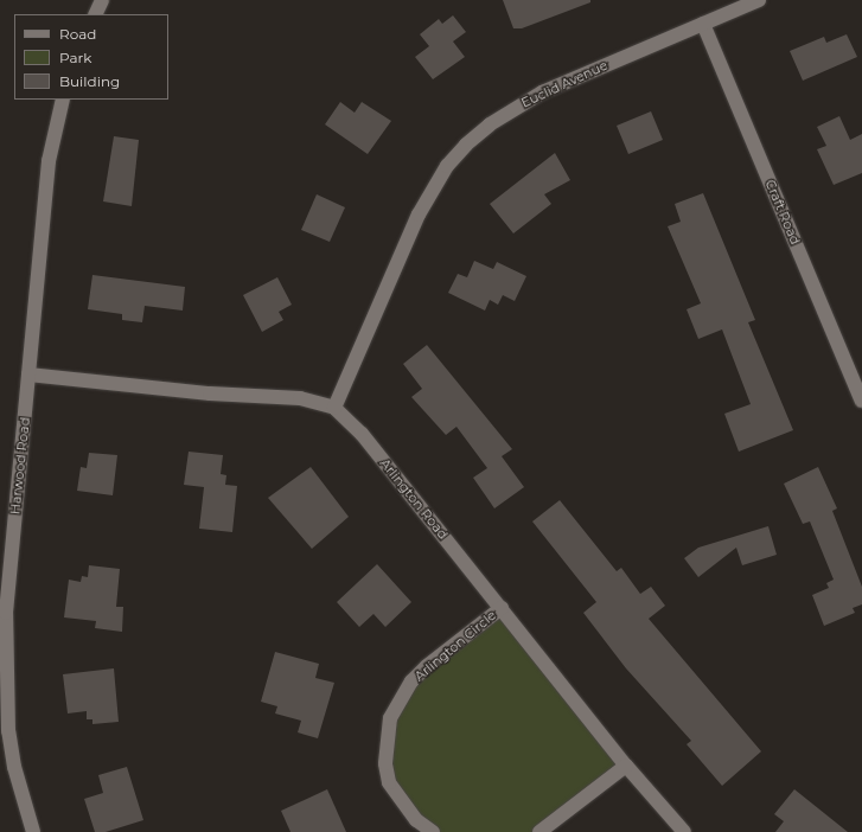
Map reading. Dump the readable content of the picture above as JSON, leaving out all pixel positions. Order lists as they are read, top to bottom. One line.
{"streets":{"street":["Euclid Avenue","Craft Road","Harwood Road","Arlington Road","Arlington Circle"]},"crossings":[["Euclid Avenue","Craft Road"],["Euclid Avenue","Arlington Road"],["Harwood Road","Arlington Road"],["Arlington Road","Arlington Circle"]],"legend":["Road","Park","Building"]}
